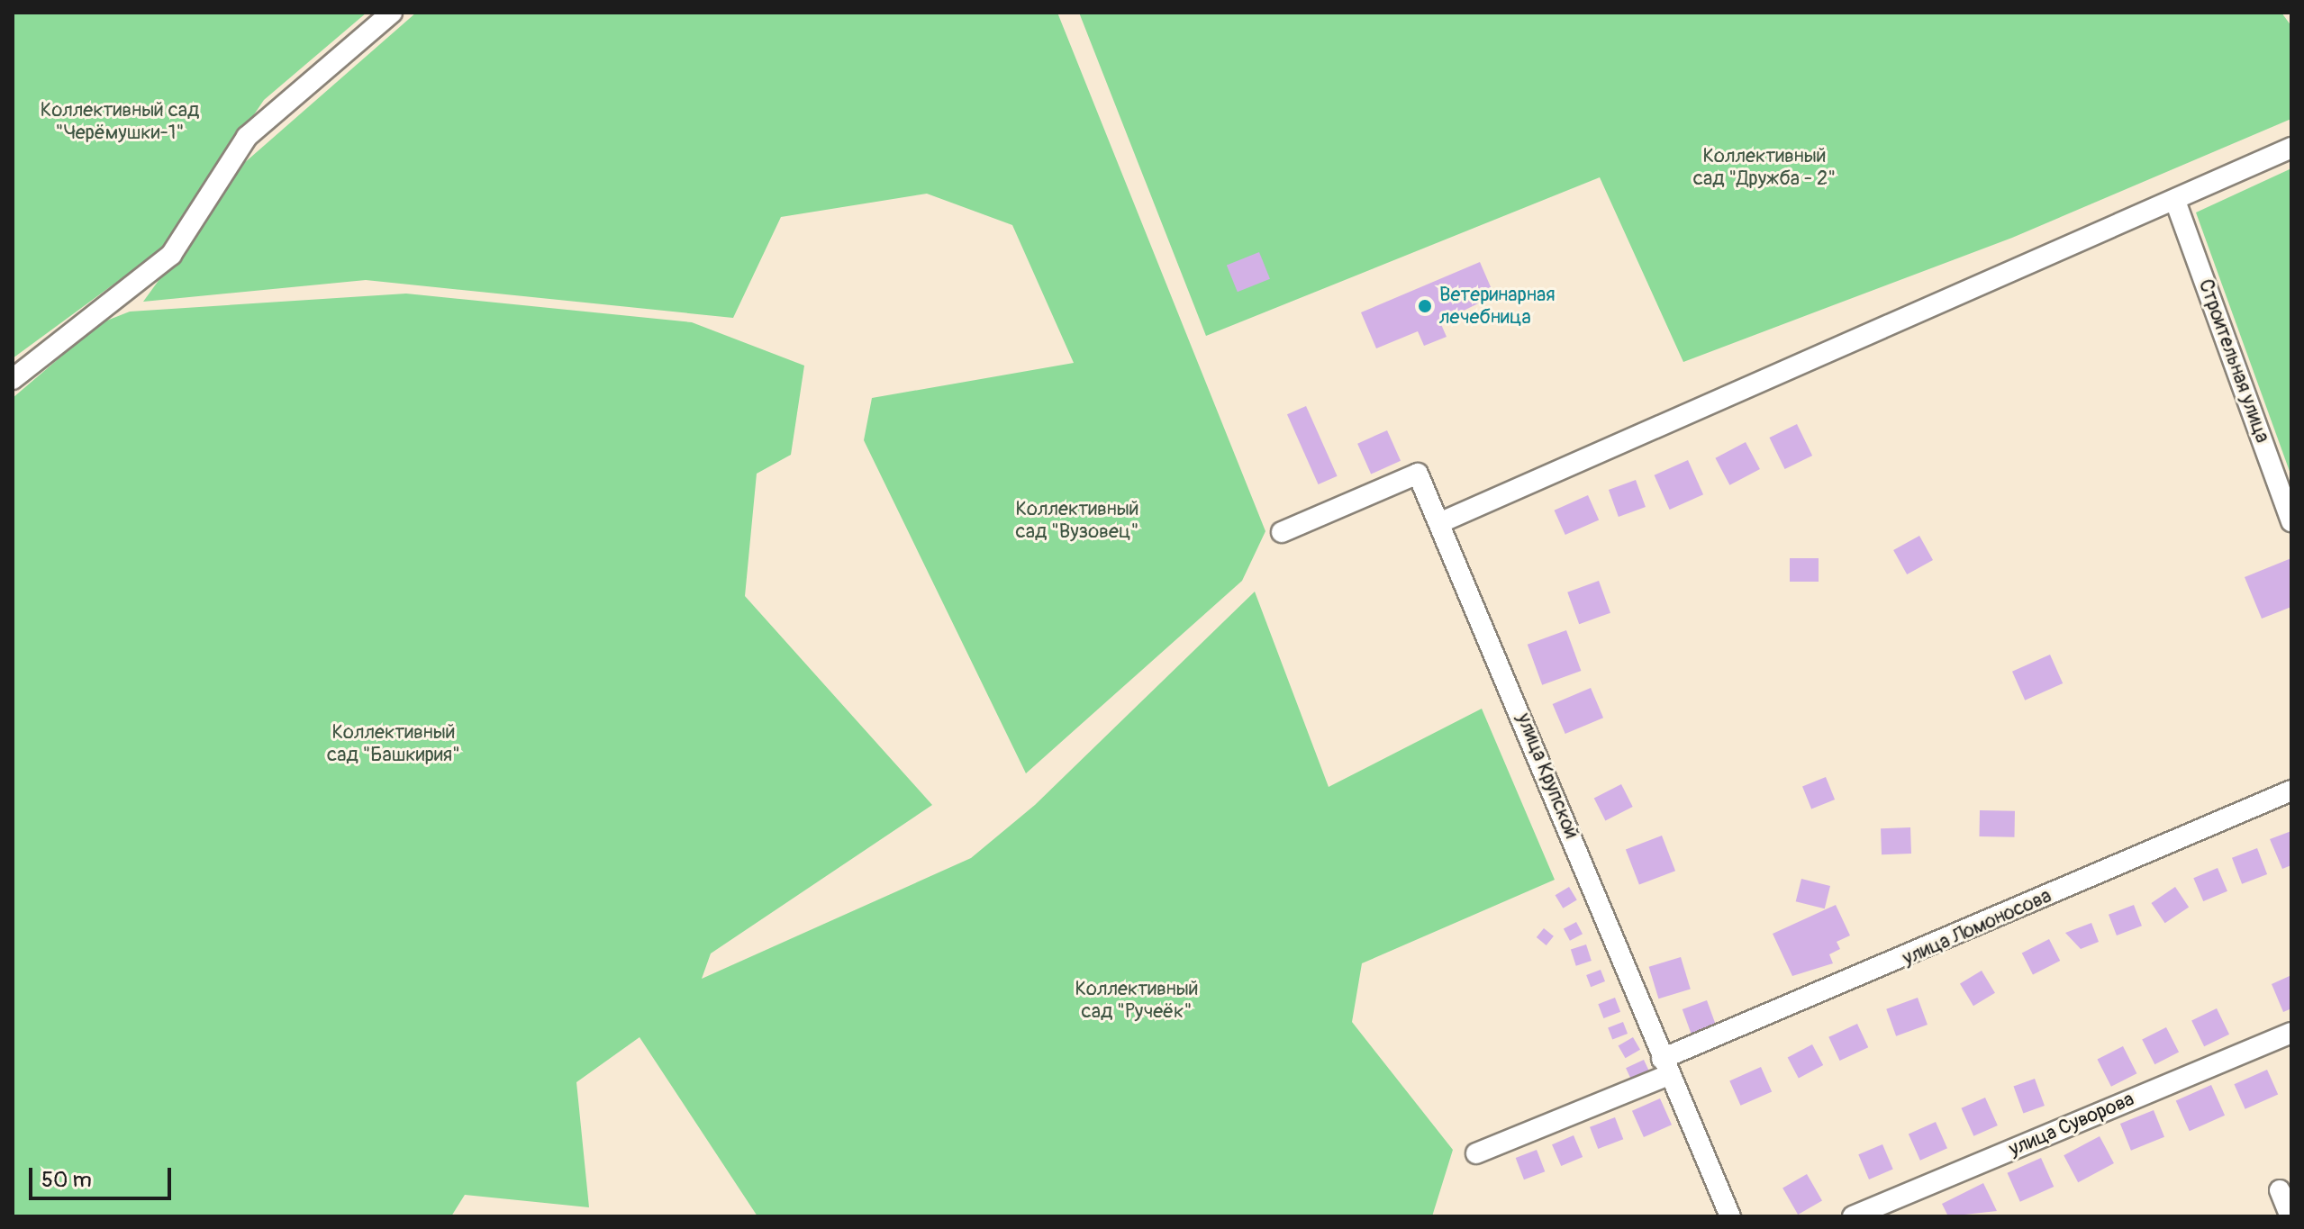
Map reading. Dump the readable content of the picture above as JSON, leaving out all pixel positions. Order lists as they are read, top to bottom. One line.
{"streets":{"street":["Строительная улица","улица Крупской","улица Ломоносова","улица Суворова"]},"crossings":[["улица Крупской","улица Ломоносова"]],"parks":["Коллективный сад \"Черёмушки-1\"","Коллективный сад \"Дружба - 2\"","Коллективный сад \"Вузовец\"","Коллективный сад \"Башкирия\"","Коллективный сад \"Ручеёк\""],"places":["Ветеринарная лечебница"],"scale_bar":"50 m"}
